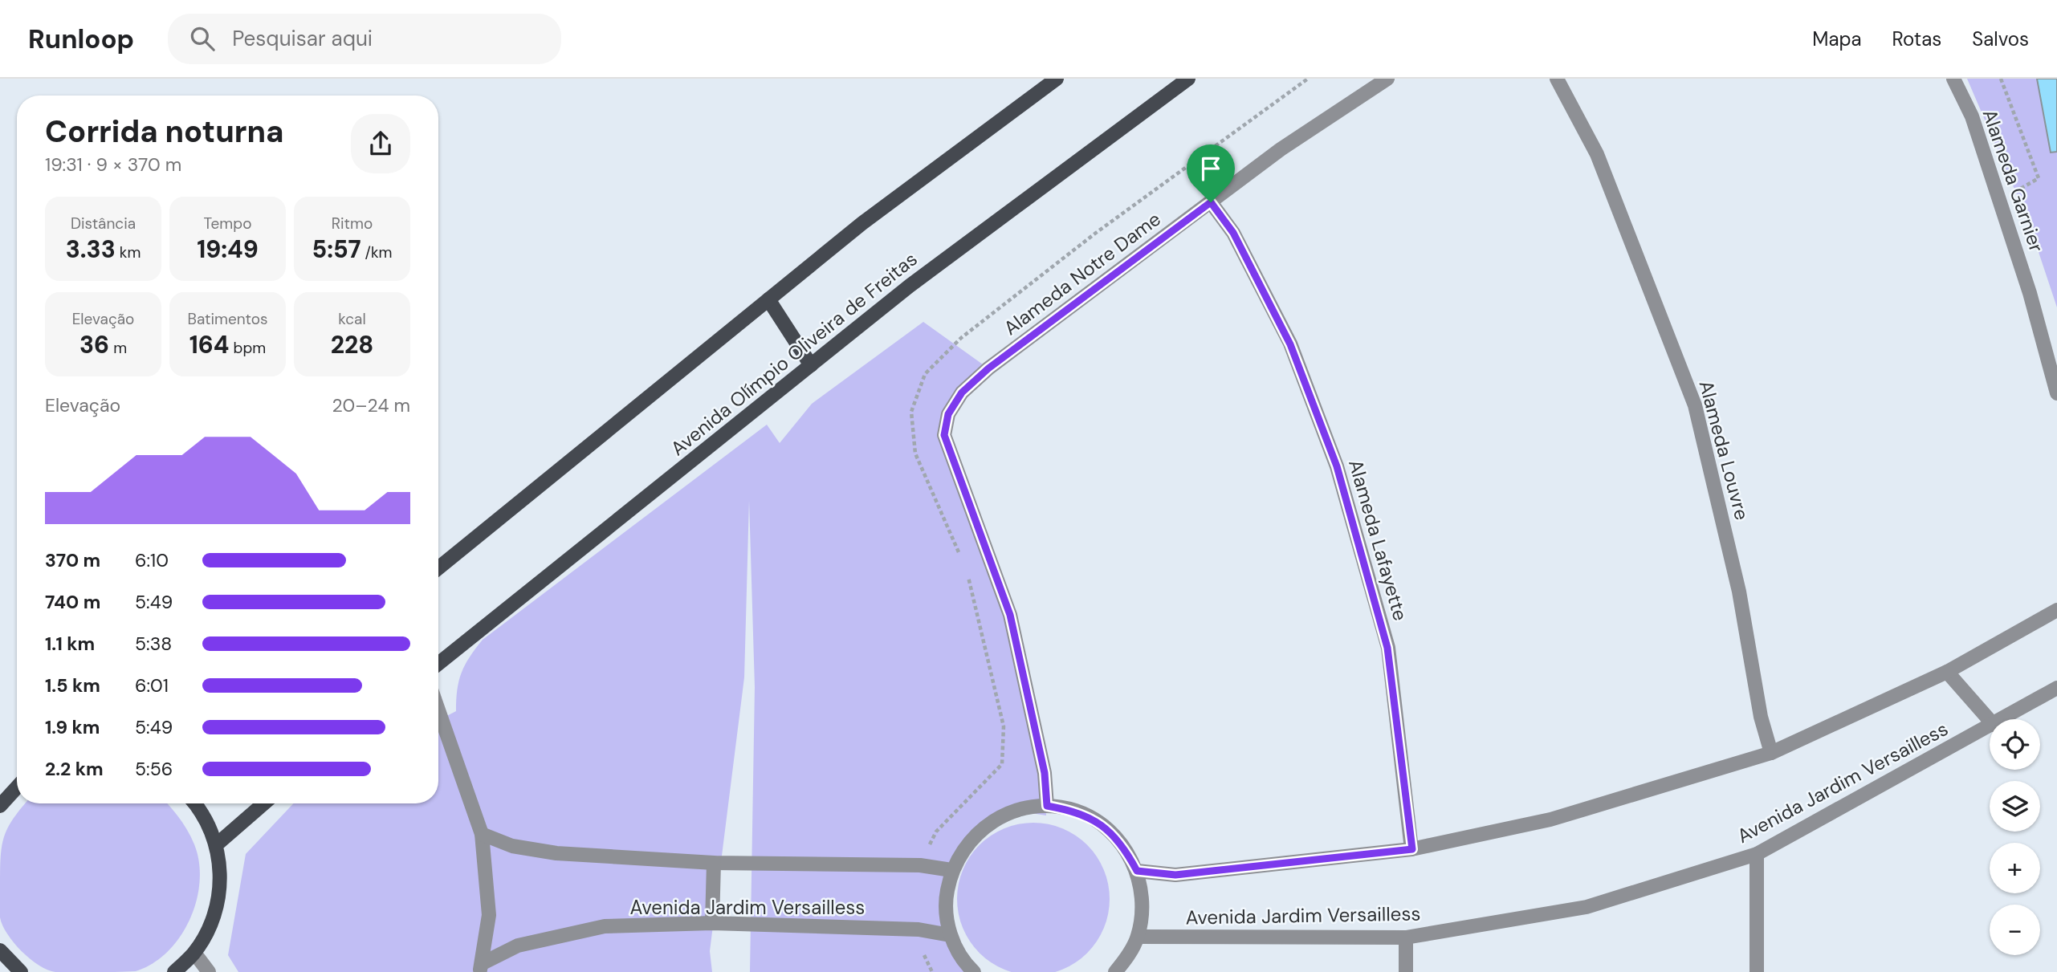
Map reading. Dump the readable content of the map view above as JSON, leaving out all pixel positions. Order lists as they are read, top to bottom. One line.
{"streets":{"main road":["Avenida Olímpio Oliveira de Freitas"],"street":["Alameda Garnier","Alameda Notre Dame","Alameda Louvre","Alameda Lafayette","Avenida Jardim Versailless"]},"crossings":[["Alameda Notre Dame","Alameda Lafayette"]],"page":{"header":"Runloop","search":"Pesquisar aqui","nav":["Mapa","Rotas","Salvos"],"heading":["Corrida noturna","19:31 · 9 × 370 m"],"stats":[["Distância","3.33 km"],["Tempo","19:49"],["Ritmo","5:57 /km"],["Elevação","36 m"],["Batimentos","164 bpm"],["kcal","228"]],"chart":["Elevação","20–24 m"],"list":[{"name":"370 m","note":"6:10"},{"name":"740 m","note":"5:49"},{"name":"1.1 km","note":"5:38"},{"name":"1.5 km","note":"6:01"},{"name":"1.9 km","note":"5:49"},{"name":"2.2 km","note":"5:56"}],"map_buttons":["+","−"]}}
